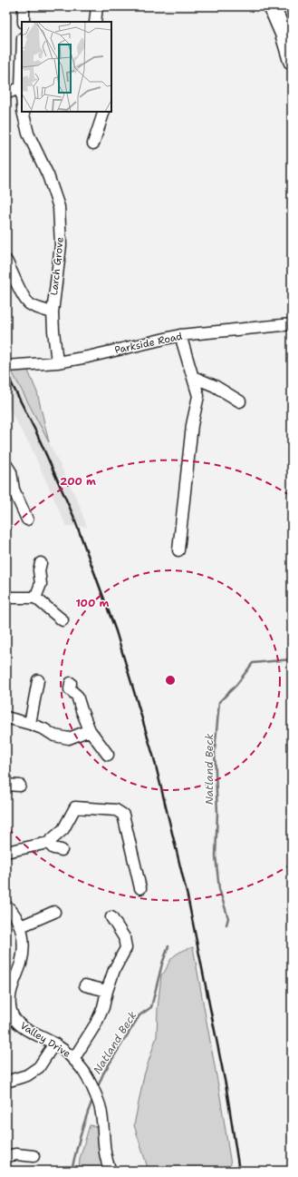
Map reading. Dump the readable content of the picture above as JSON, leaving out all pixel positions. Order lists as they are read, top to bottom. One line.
{"streets":{"street":["Larch Grove","Parkside Road","Valley Drive"]},"crossings":[["Larch Grove","Parkside Road"]],"water":["Natland Beck"],"rings":["200 m","100 m"]}
